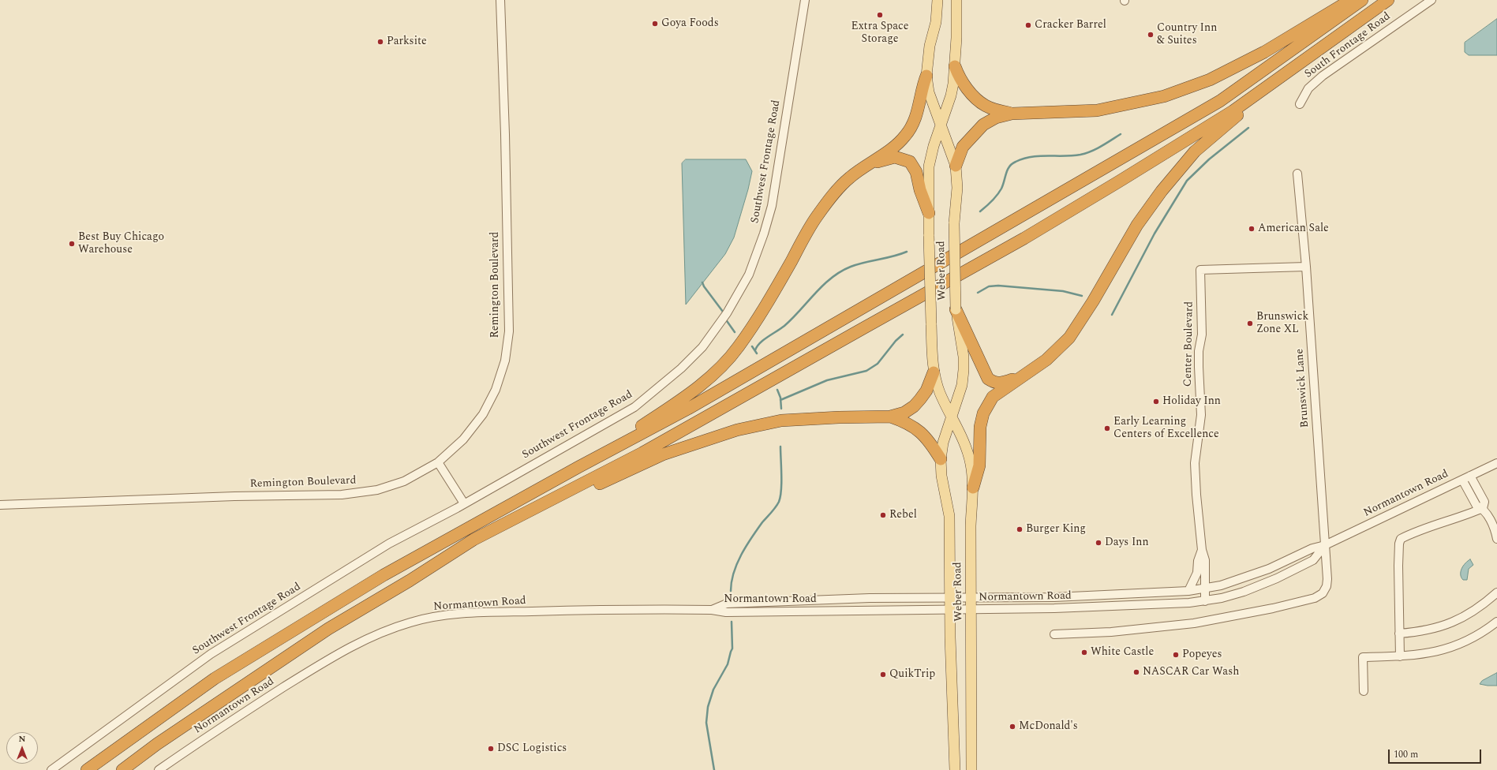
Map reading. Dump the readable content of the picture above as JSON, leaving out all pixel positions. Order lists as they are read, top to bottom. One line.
{"streets":{"main road":["Weber Road"],"street":["South Frontage Road","Southwest Frontage Road","Remington Boulevard","Center Boulevard","Brunswick Lane","Normantown Road"]},"crossings":[["Weber Road","Normantown Road"],["Center Boulevard","Brunswick Lane"],["Center Boulevard","Normantown Road"],["Brunswick Lane","Normantown Road"]],"places":["Extra Space Storage","Goya Foods","Cracker Barrel","Country Inn & Suites","Parksite","American Sale","Best Buy Chicago Warehouse","Brunswick Zone XL","Holiday Inn","Early Learning Centers of Excellence","Rebel","Burger King","Days Inn","White Castle","Popeyes","NASCAR Car Wash","QuikTrip","McDonald's","DSC Logistics"],"scale_bar":"100 m","north":"top"}
